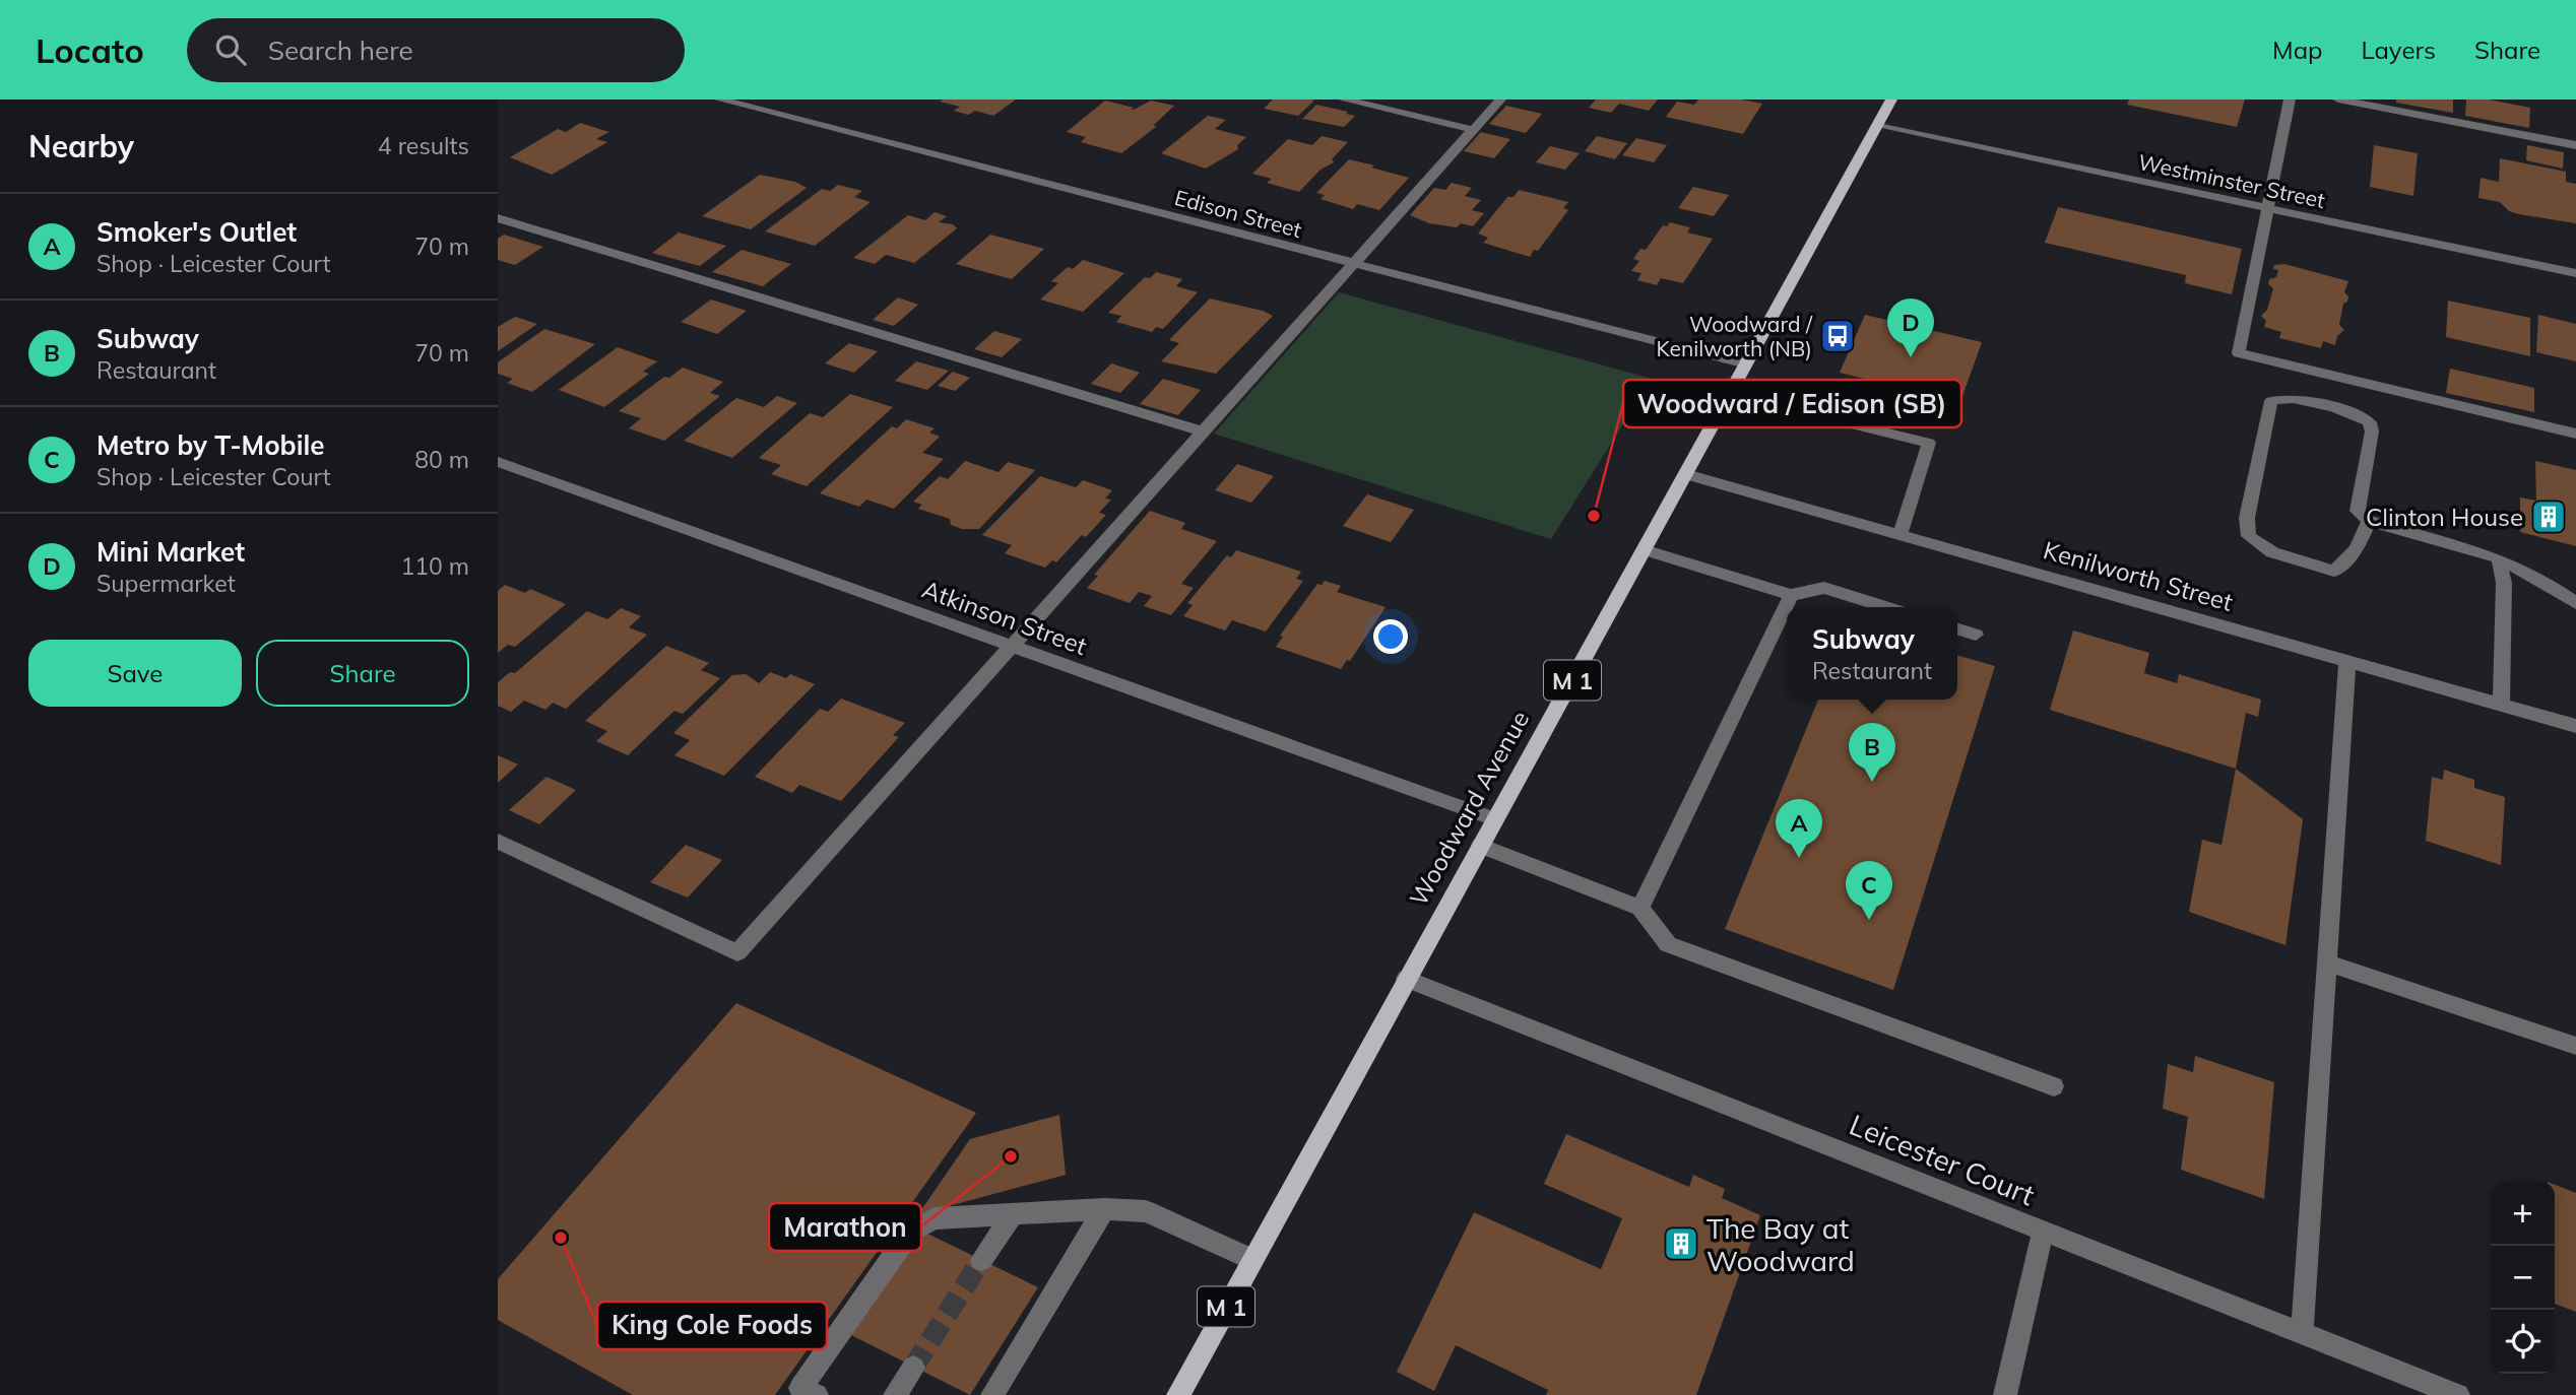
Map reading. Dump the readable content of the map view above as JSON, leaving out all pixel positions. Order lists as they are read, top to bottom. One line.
{"streets":{"main road":["M 1","Woodward Avenue"],"street":["Westminster Street","Edison Street","Kenilworth Street","Atkinson Street","Leicester Court"]},"crossings":[["Westminster Street","Woodward Avenue"],["Edison Street","Woodward Avenue"],["Kenilworth Street","Woodward Avenue"],["Atkinson Street","Woodward Avenue"],["Woodward Avenue","Leicester Court"]],"places":{"bus stop":["Woodward / Kenilworth (NB)"],"other":["Woodward / Edison (SB)","Marathon","King Cole Foods"],"building":["Clinton House","The Bay at Woodward"]},"page":{"header":"Locato","search":"Search here","nav":["Map","Layers","Share"],"heading":["Nearby","4 results"],"list":[{"mark":"A","name":"Smoker's Outlet","note":"Shop · Leicester Court","value":"70 m"},{"mark":"B","name":"Subway","note":"Restaurant","value":"70 m"},{"mark":"C","name":"Metro by T-Mobile","note":"Shop · Leicester Court","value":"80 m"},{"mark":"D","name":"Mini Market","note":"Supermarket","value":"110 m"}],"pins":["D","B","A","C"],"popup":["Subway","Restaurant"],"buttons":["Save","Share"],"map_buttons":["+","−"]}}
